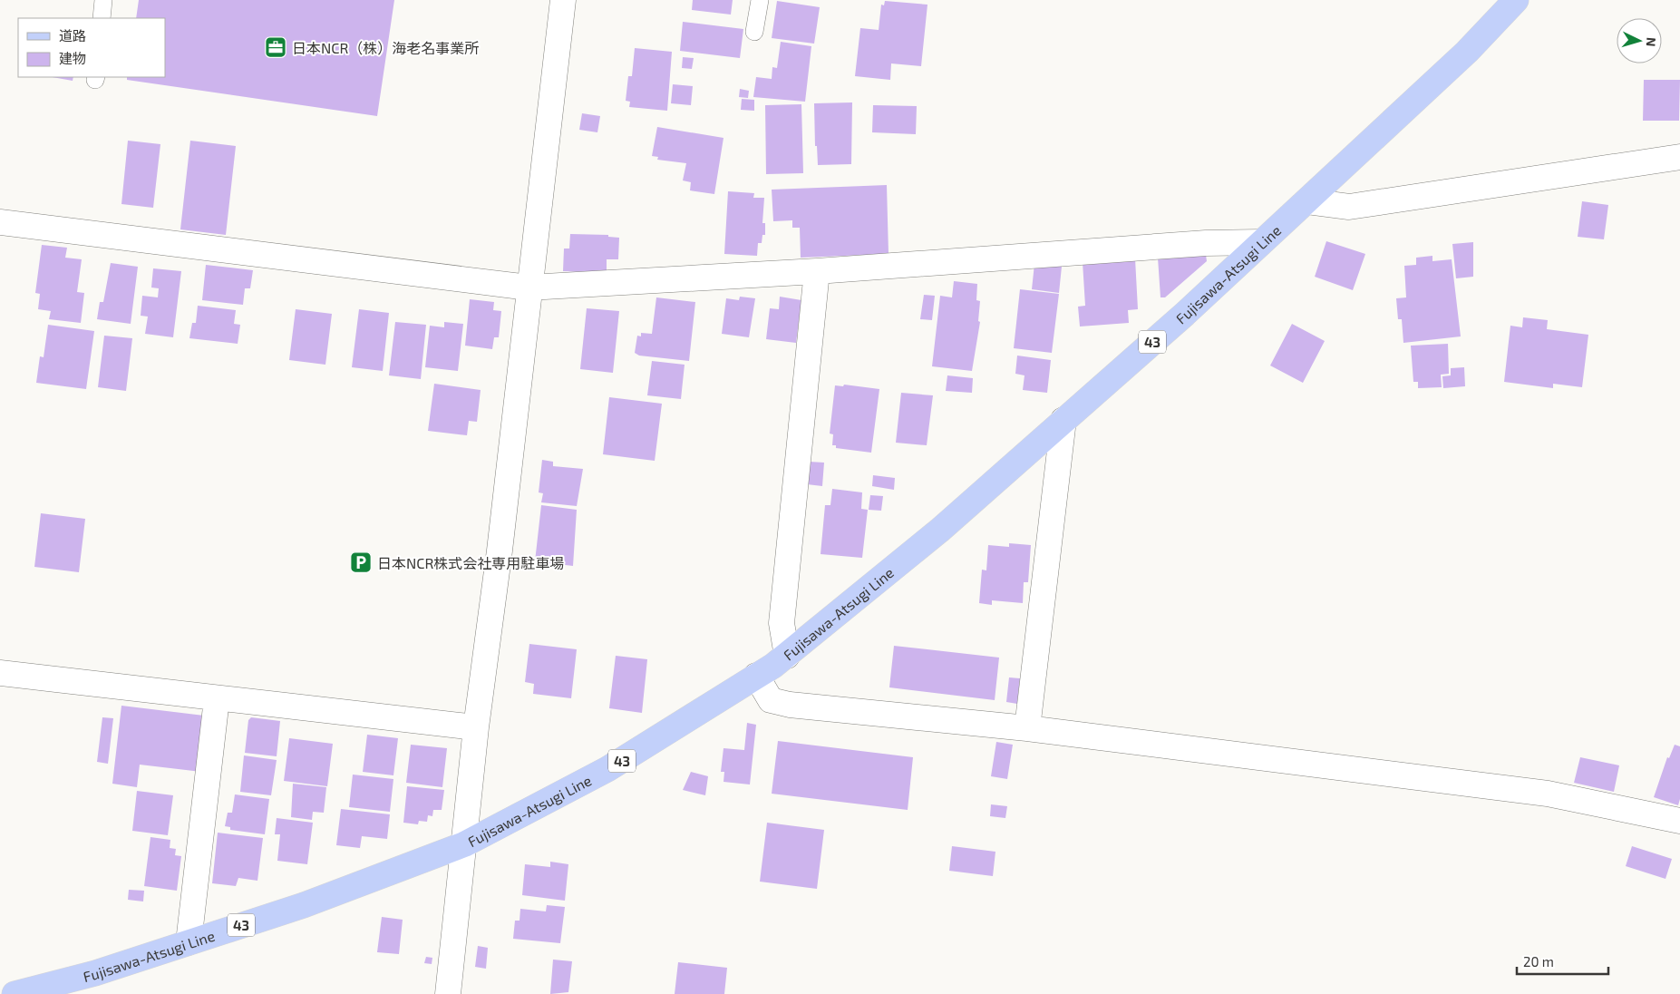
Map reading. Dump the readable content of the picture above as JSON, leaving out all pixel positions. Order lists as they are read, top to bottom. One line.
{"streets":{"main road":["Fujisawa-Atsugi Line","43"]},"places":{"office":["日本NCR（株）海老名事業所"],"parking":["日本NCR株式会社専用駐車場"]},"legend":["道路","建物"],"scale_bar":"20 m","north":"right"}
